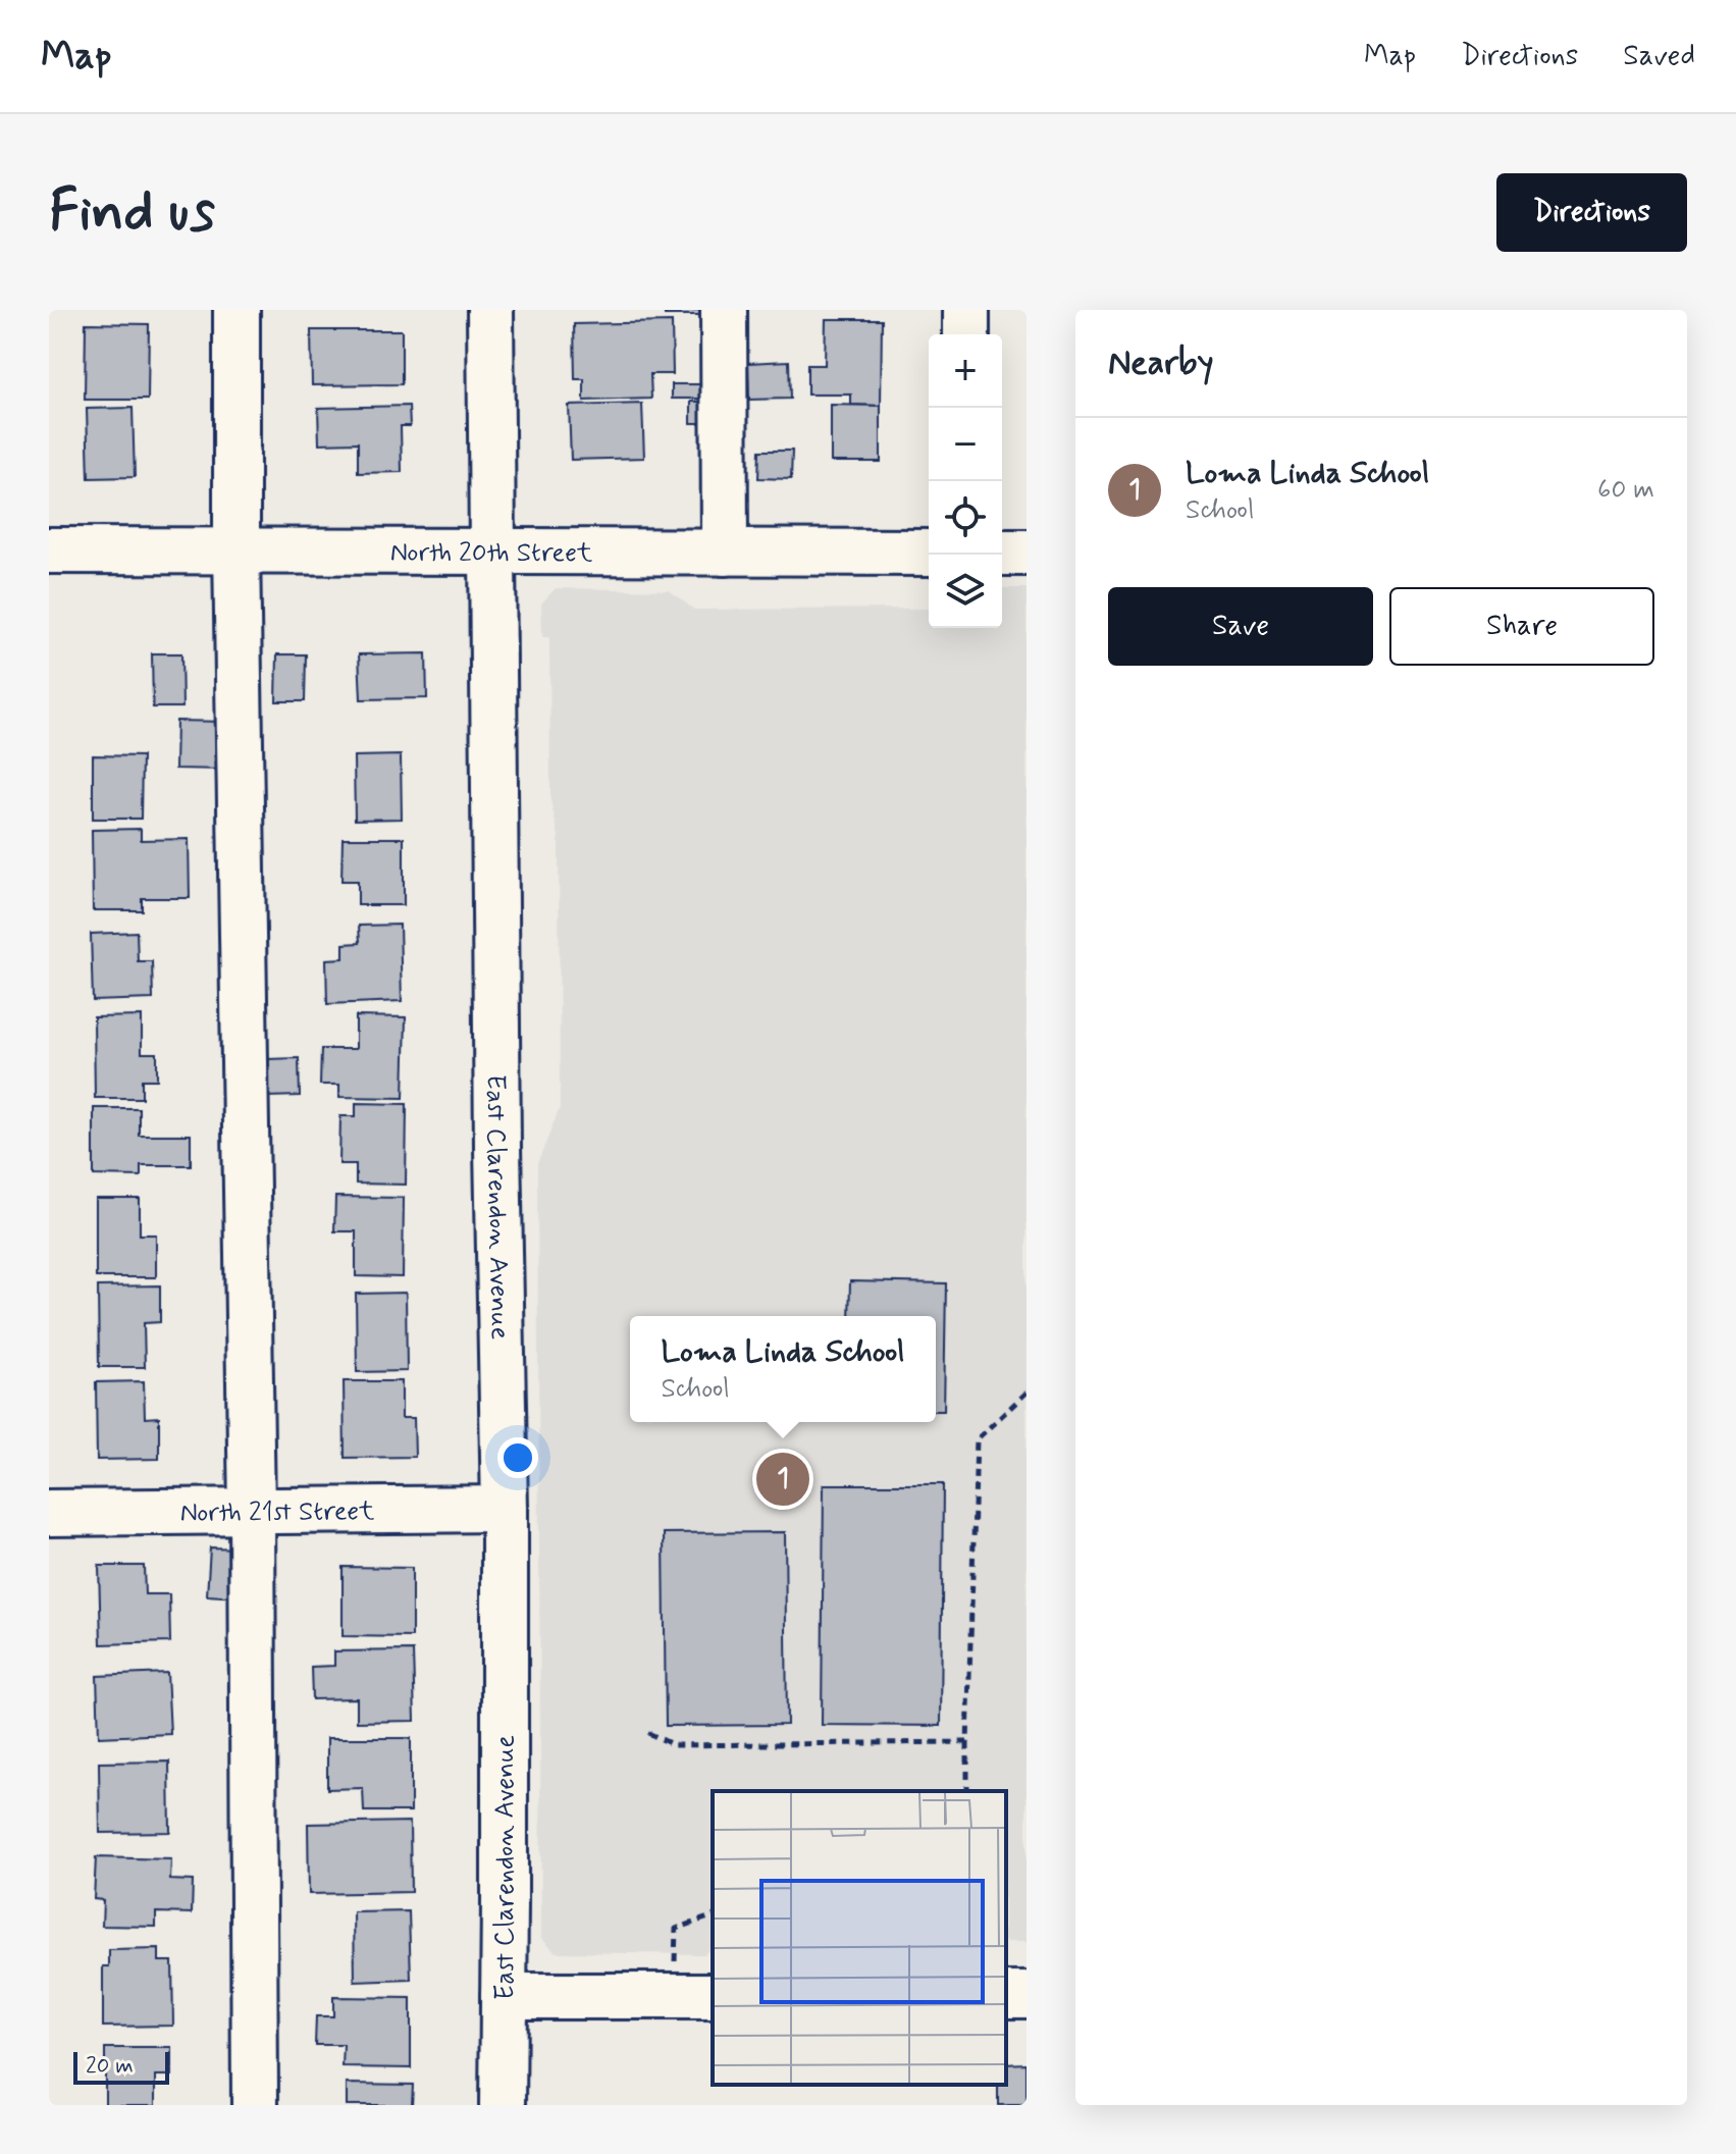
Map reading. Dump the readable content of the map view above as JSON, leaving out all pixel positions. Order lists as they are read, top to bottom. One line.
{"streets":{"street":["North 20th Street","East Clarendon Avenue","North 21st Street"]},"crossings":[["North 20th Street","East Clarendon Avenue"],["East Clarendon Avenue","North 21st Street"]],"scale_bar":"20 m","page":{"header":"Map","nav":["Map","Directions","Saved"],"buttons":["Directions",["Save","Share"]],"title":"Find us","heading":"Nearby","map_buttons":["+","−"],"list":[{"mark":"1","name":"Loma Linda School","note":"School","value":"60 m"}],"popup":["Loma Linda School","School"],"pins":"1","scale":"20 m"}}
